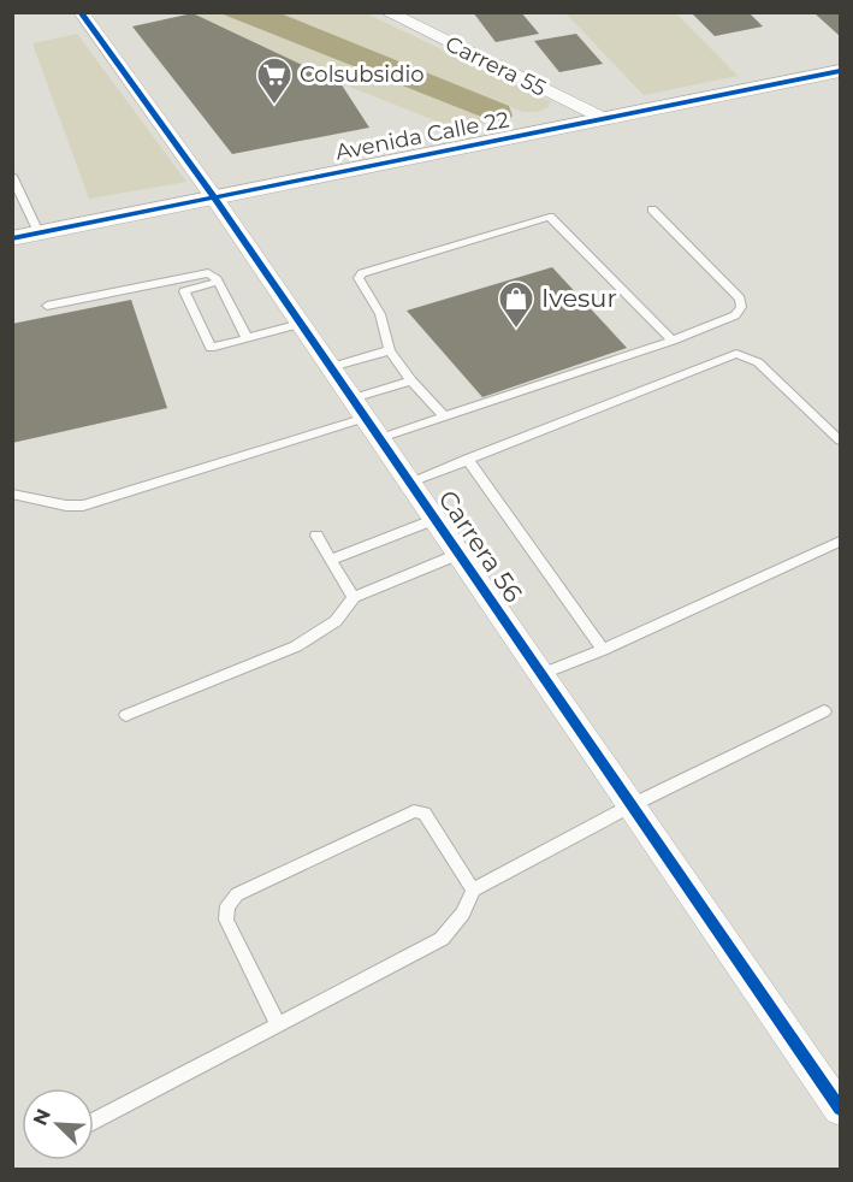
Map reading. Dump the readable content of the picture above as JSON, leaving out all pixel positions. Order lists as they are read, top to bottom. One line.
{"streets":{"street":["Carrera 55","Avenida Calle 22","Carrera 56"]},"crossings":[["Carrera 55","Avenida Calle 22"],["Avenida Calle 22","Carrera 56"]],"places":{"supermarket":["Colsubsidio"],"shop":["Ivesur"]},"north":"top left"}
